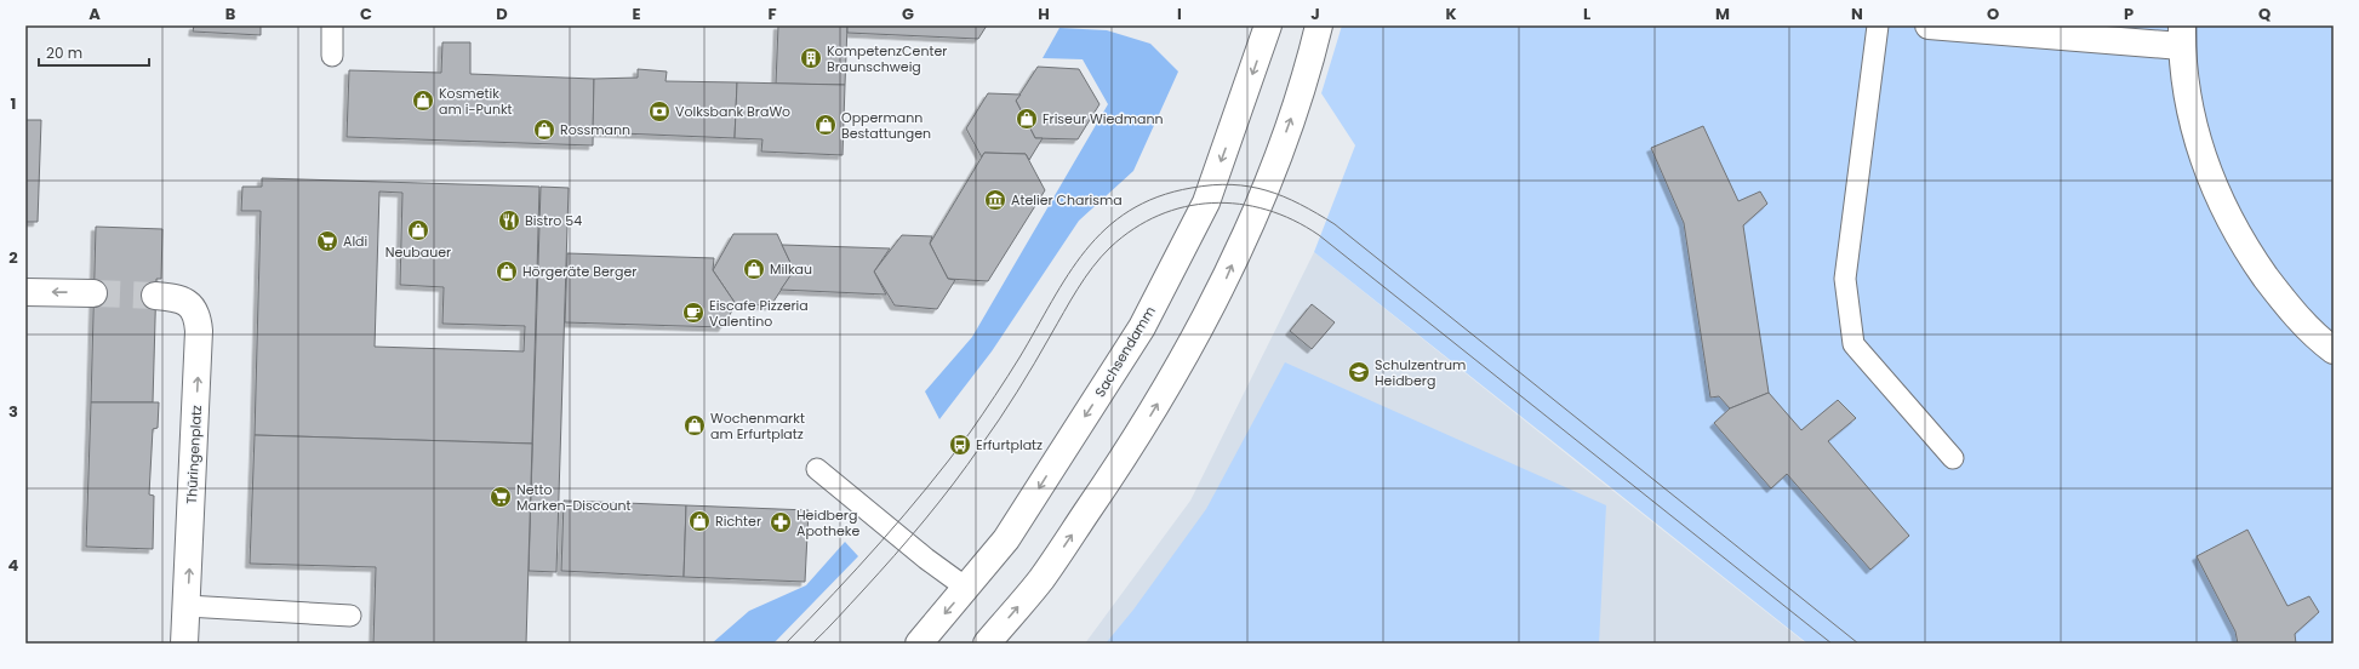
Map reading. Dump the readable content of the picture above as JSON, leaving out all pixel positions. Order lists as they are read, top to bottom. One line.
{"streets":{"street":["Sachsendamm","Thüringenplatz"]},"one_way":["Thüringenplatz"],"places":{"building":["KompetenzCenter Braunschweig"],"shop":["Kosmetik am i-Punkt","Friseur Wiedmann","Oppermann Bestattungen","Rossmann","Neubauer","Milkau","Hörgeräte Berger","Wochenmarkt am Erfurtplatz","Richter"],"bank":["Volksbank BraWo"],"museum":["Atelier Charisma"],"restaurant":["Bistro 54"],"supermarket":["Aldi","Netto Marken-Discount"],"cafe":["Eiscafe Pizzeria Valentino"],"school or university":["Schulzentrum Heidberg"],"bus stop":["Erfurtplatz"],"pharmacy":["Heidberg Apotheke"]},"scale_bar":"20 m","grid":{"columns":["A","B","C","D","E","F","G","H","I","J","K","L","M","N","O","P","Q"],"rows":["1","2","3","4"]}}
